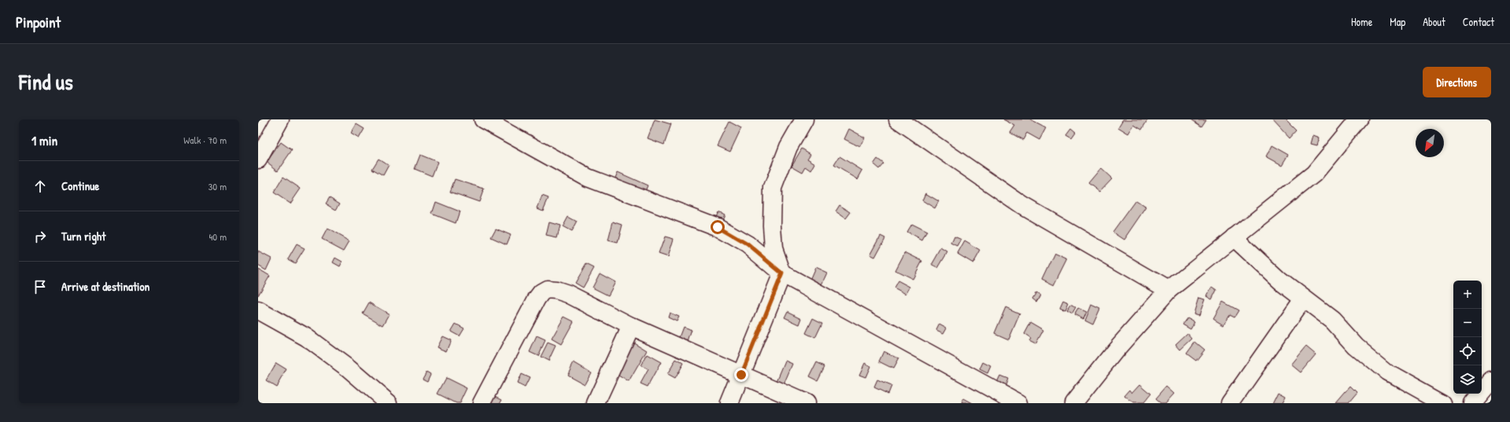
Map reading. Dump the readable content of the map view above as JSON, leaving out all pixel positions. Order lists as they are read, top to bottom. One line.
{"north":"bottom left","page":{"header":"Pinpoint","nav":["Home","Map","About","Contact"],"title":"Find us","buttons":"Directions","heading":["1 min","Walk · 70 m"],"list":[["Continue","30 m"],["Turn right","40 m"],"Arrive at destination"],"map_buttons":["+","−"]}}
